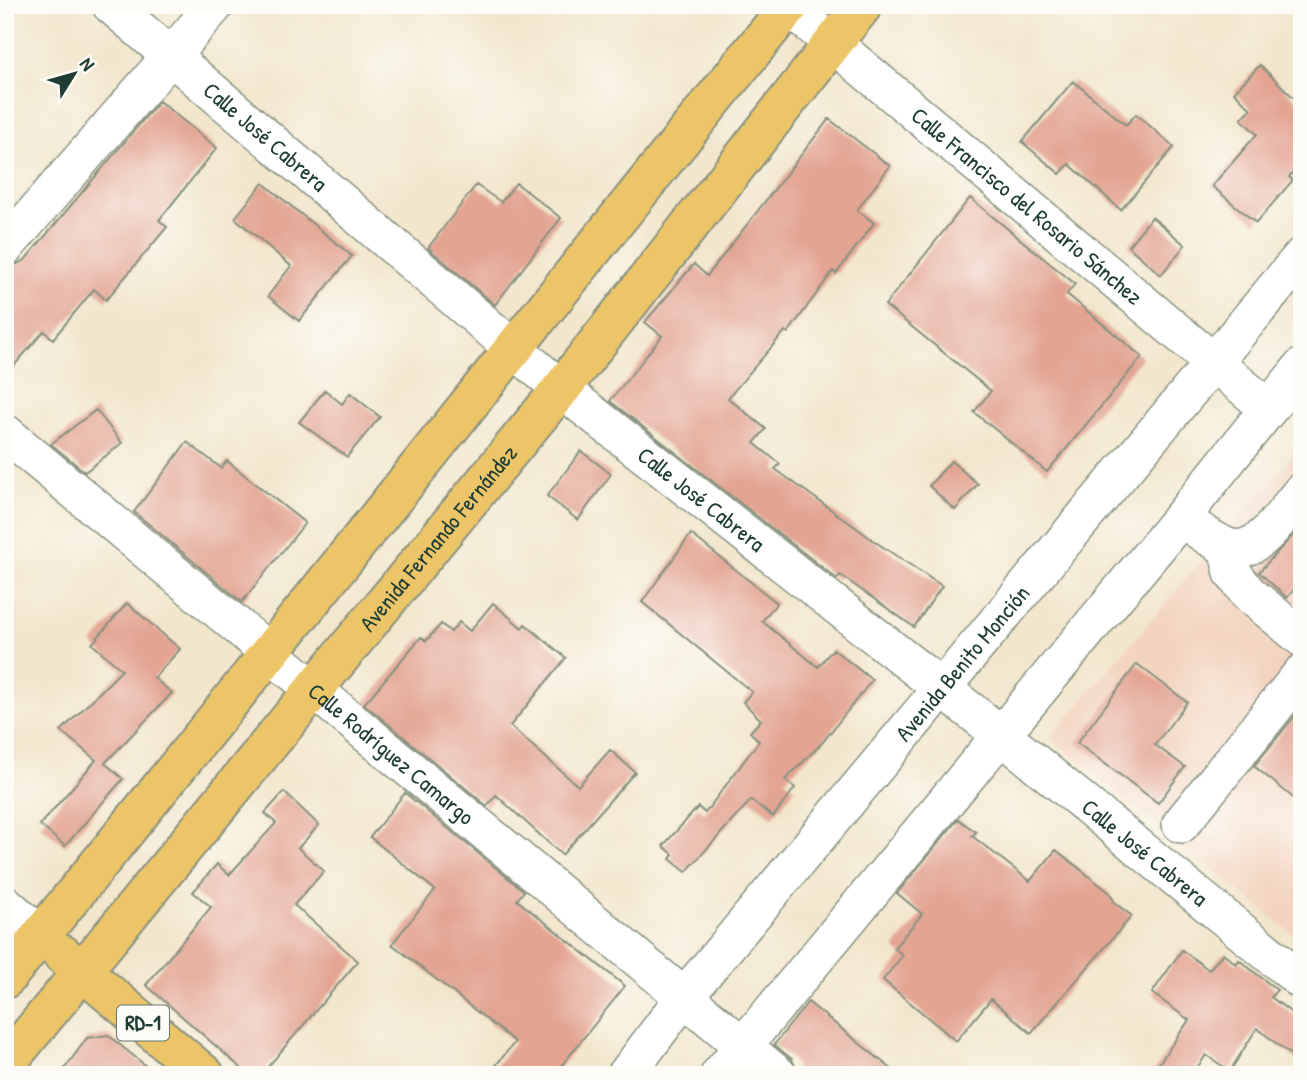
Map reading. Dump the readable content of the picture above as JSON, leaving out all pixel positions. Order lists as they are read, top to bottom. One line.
{"streets":{"main road":["Avenida Fernando Fernández","RD-1"],"street":["Calle José Cabrera","Calle Francisco del Rosario Sánchez","Avenida Benito Monción","Calle Rodríguez Camargo"]},"crossings":[["Calle José Cabrera","Avenida Fernando Fernández"],["Calle José Cabrera","Avenida Benito Monción"],["Calle Francisco del Rosario Sánchez","Avenida Fernando Fernández"],["Calle Francisco del Rosario Sánchez","Avenida Benito Monción"],["Avenida Fernando Fernández","Calle Rodríguez Camargo"],["Avenida Fernando Fernández","RD-1"],["Avenida Benito Monción","Calle Rodríguez Camargo"]],"north":"top right"}
